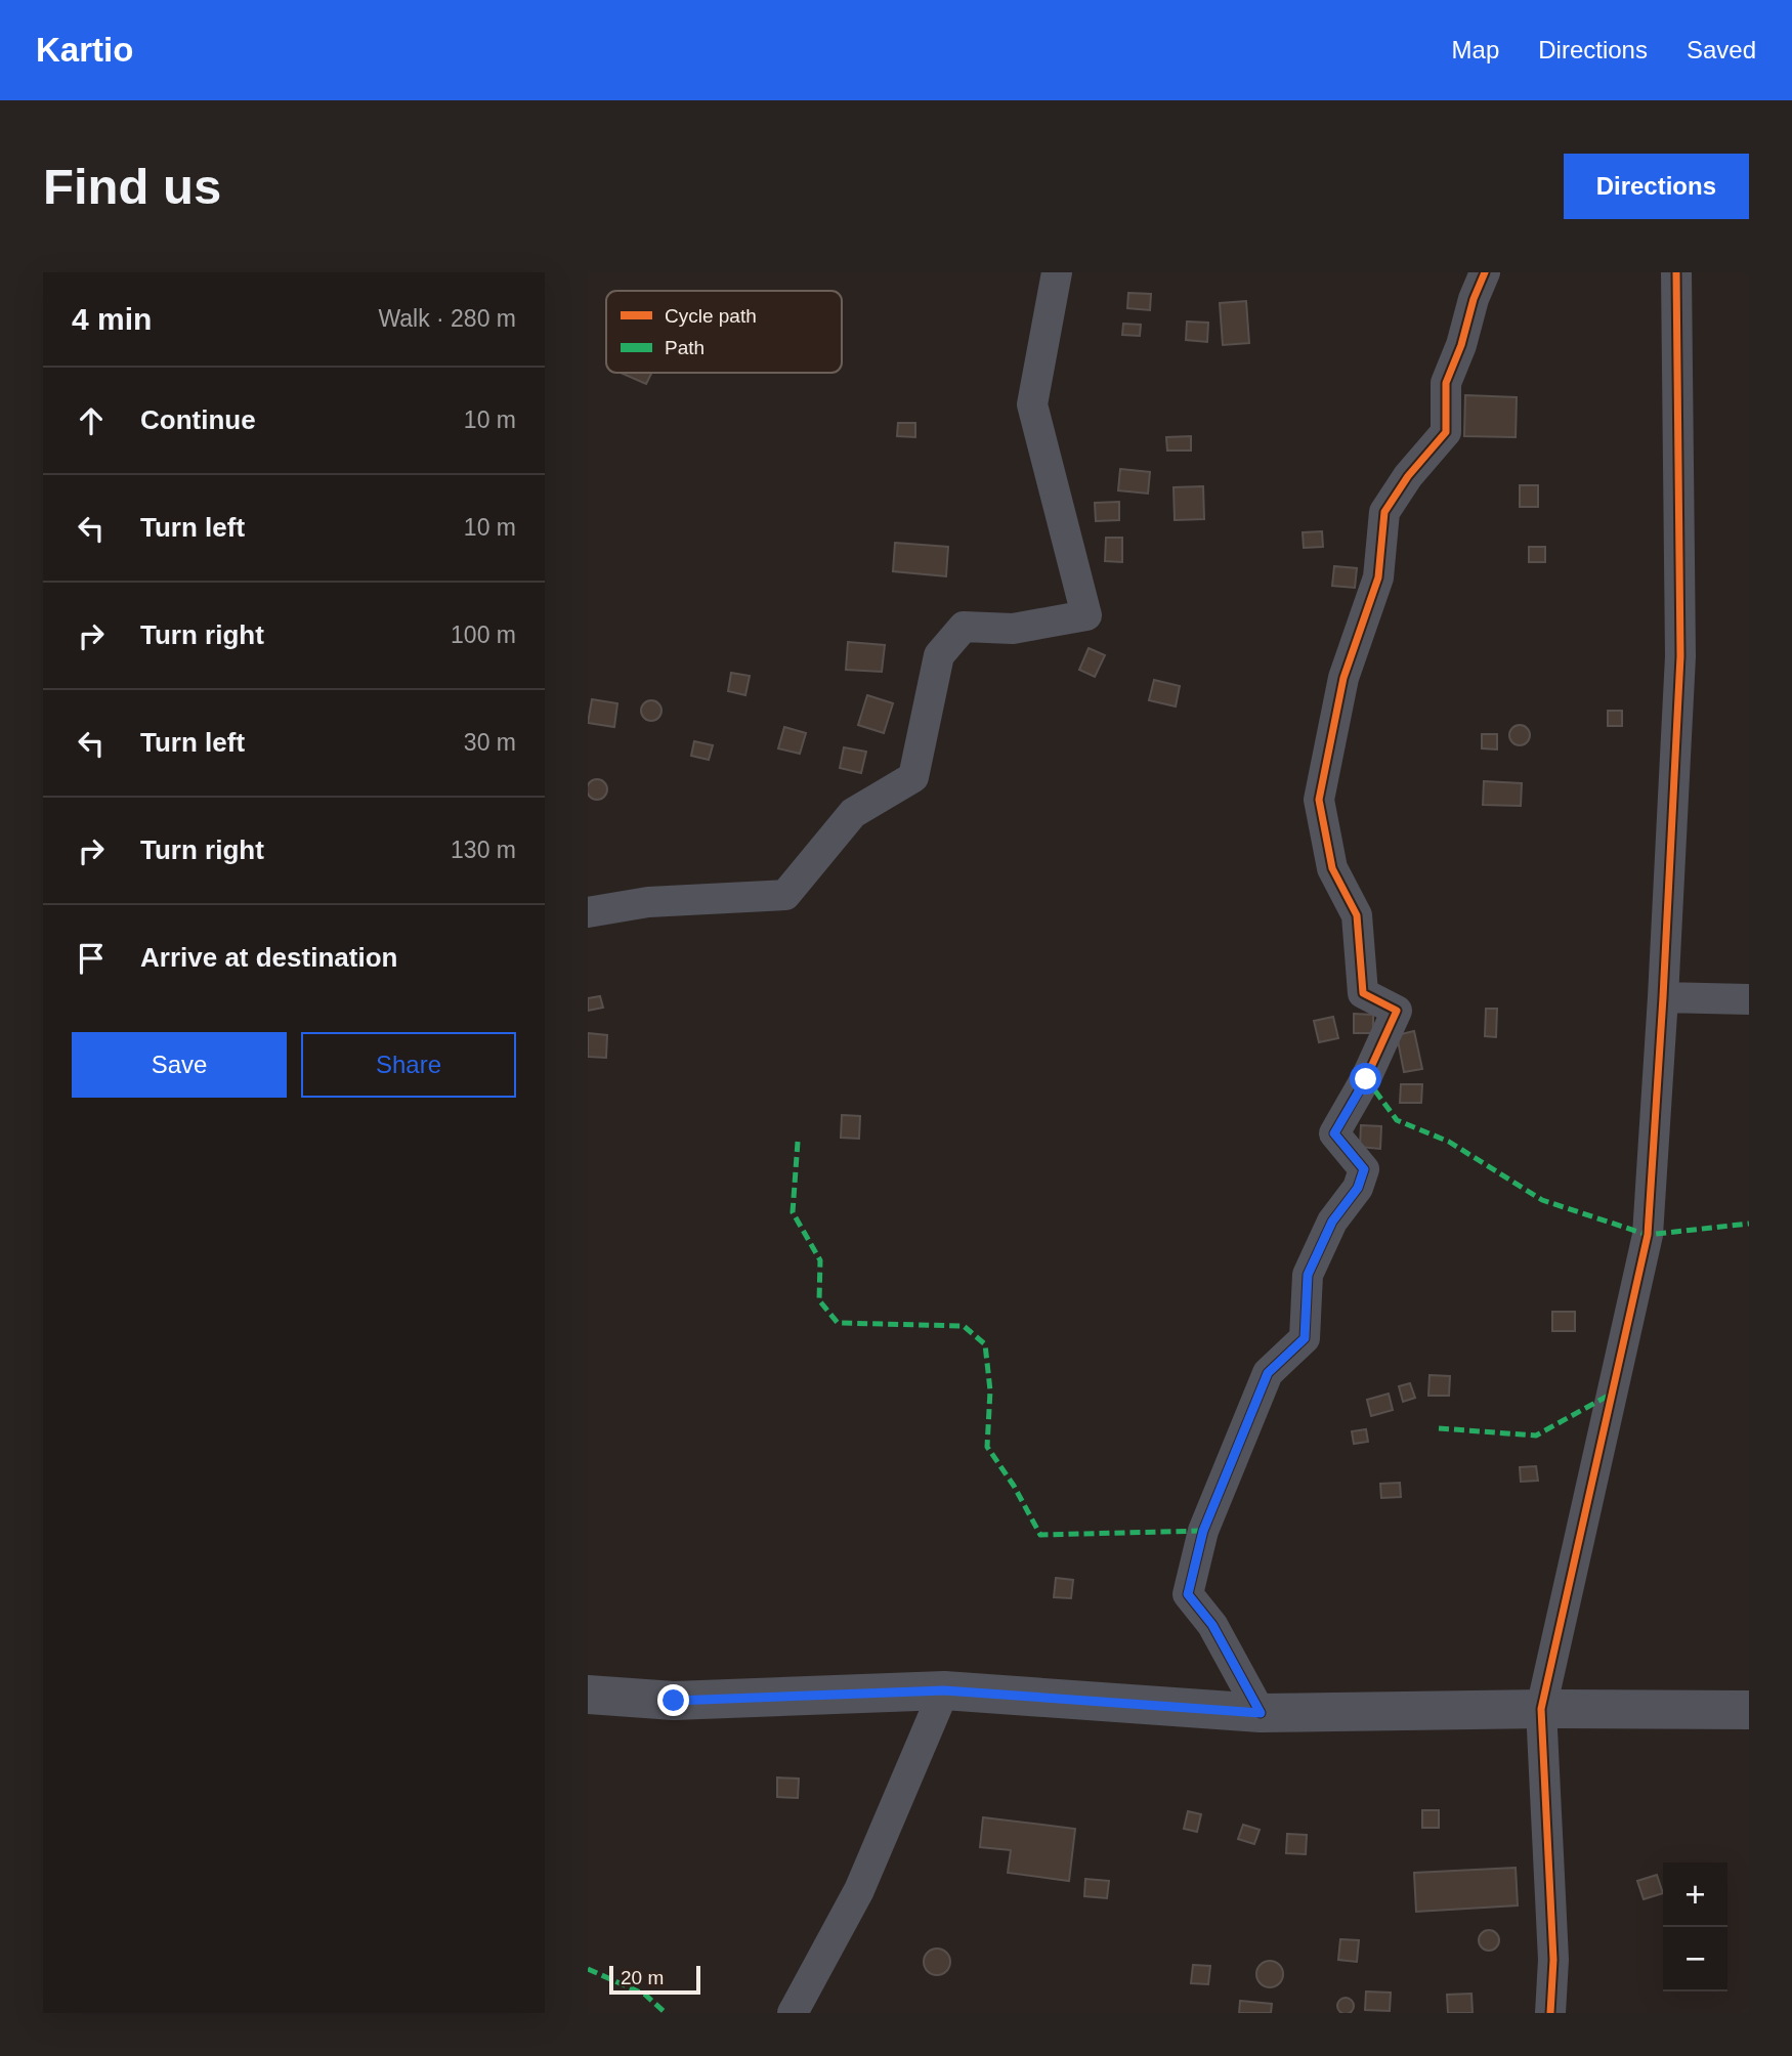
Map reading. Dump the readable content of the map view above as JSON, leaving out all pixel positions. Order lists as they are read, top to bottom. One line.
{"legend":["Cycle path","Path"],"scale_bar":"20 m","page":{"header":"Kartio","nav":["Map","Directions","Saved"],"buttons":["Directions",["Save","Share"]],"title":"Find us","heading":["4 min","Walk · 280 m"],"list":[["Continue","10 m"],["Turn left","10 m"],["Turn right","100 m"],["Turn left","30 m"],["Turn right","130 m"],"Arrive at destination"],"map_buttons":["+","−"],"scale":"20 m"}}
